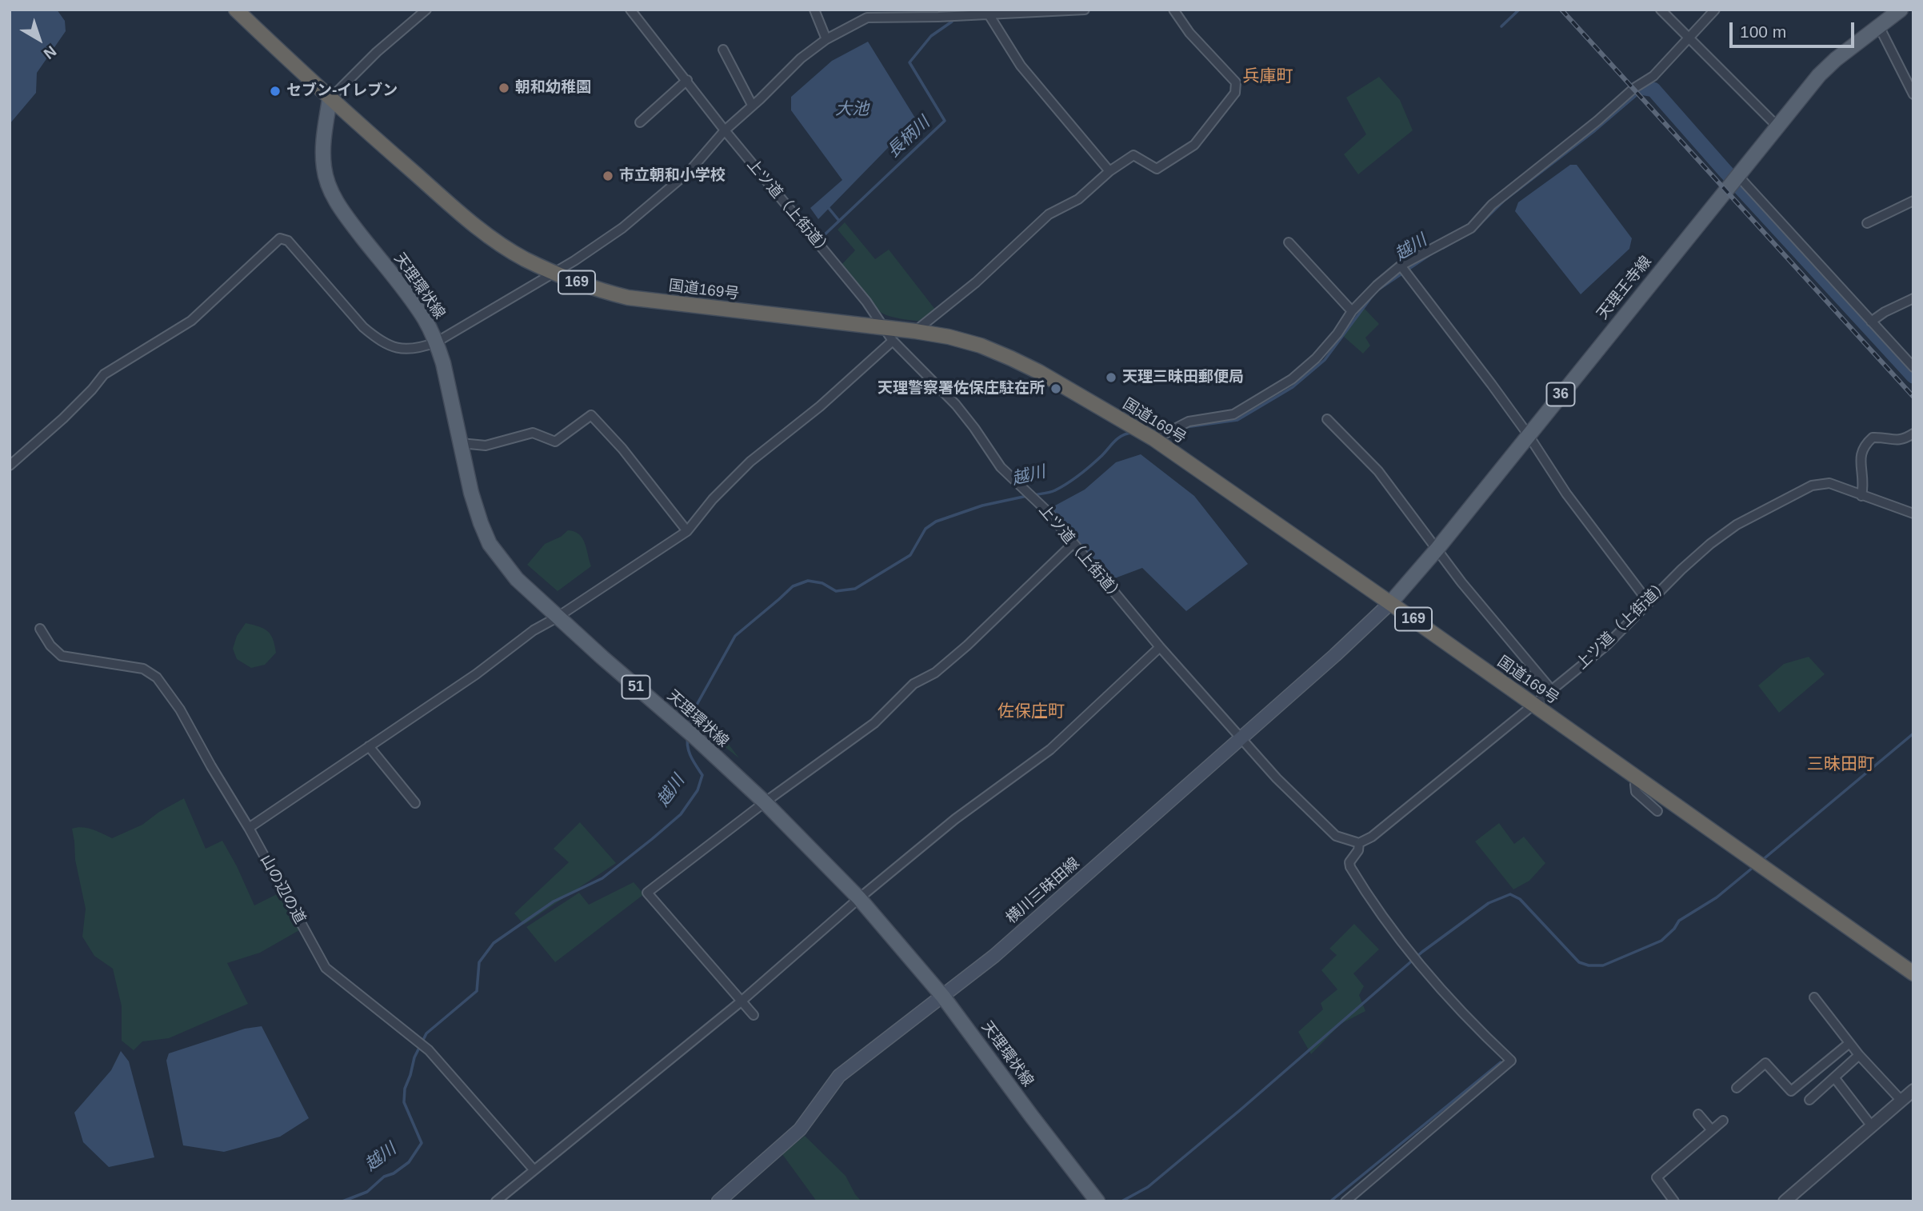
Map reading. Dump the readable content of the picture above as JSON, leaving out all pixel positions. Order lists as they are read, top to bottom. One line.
{"streets":{"highway":["169","国道169号"],"main road":["天理環状線","天理王寺線","36","51","横川三昧田線"],"street":["上ツ道（上街道）","山の辺の道"]},"crossings":[["上ツ道（上街道）","国道169号"],["上ツ道（上街道）","横川三昧田線"],["天理環状線","国道169号"],["天理環状線","横川三昧田線"],["天理王寺線","国道169号"],["天理王寺線","横川三昧田線"],["国道169号","横川三昧田線"]],"districts":["兵庫町","佐保庄町","三昧田町"],"water":["大池","長柄川","越川"],"places":["朝和幼稚園","セブン-イレブン","市立朝和小学校","天理三昧田郵便局","天理警察署佐保庄駐在所"],"scale_bar":"100 m","north":"bottom right"}
